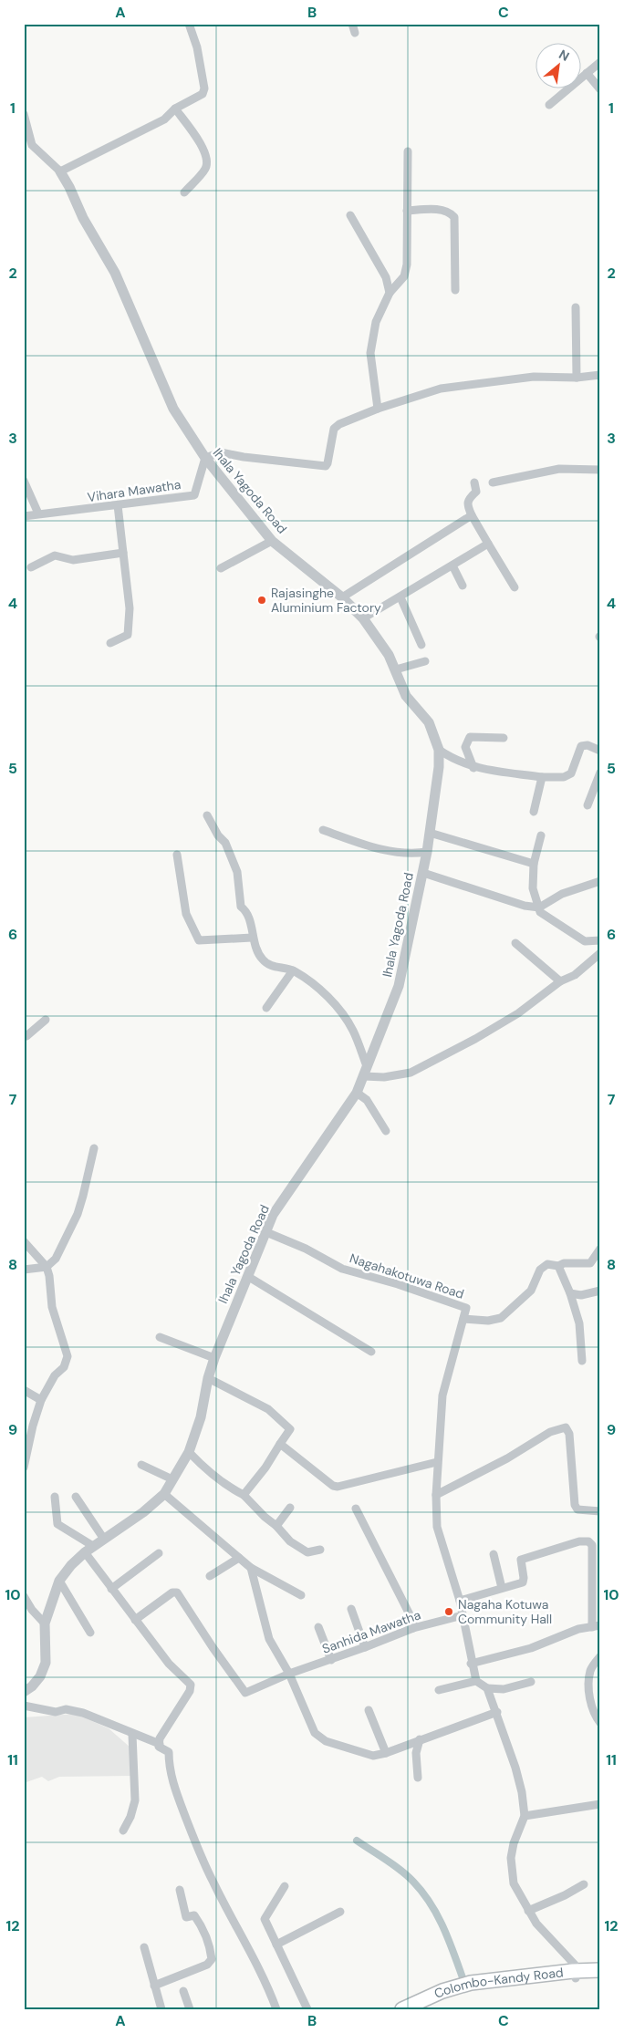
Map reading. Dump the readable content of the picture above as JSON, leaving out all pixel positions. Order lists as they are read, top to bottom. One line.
{"streets":{"highway":["Colombo-Kandy Road"],"street":["Vihara Mawatha","Ihala Yagoda Road","Nagahakotuwa Road","Sanhida Mawatha"]},"crossings":[["Vihara Mawatha","Ihala Yagoda Road"],["Ihala Yagoda Road","Nagahakotuwa Road"],["Nagahakotuwa Road","Sanhida Mawatha"]],"places":["Rajasinghe Aluminium Factory","Nagaha Kotuwa Community Hall"],"north":"top right","grid":{"columns":["A","B","C"],"rows":["1","2","3","4","5","6","7","8","9","10","11","12"]}}
